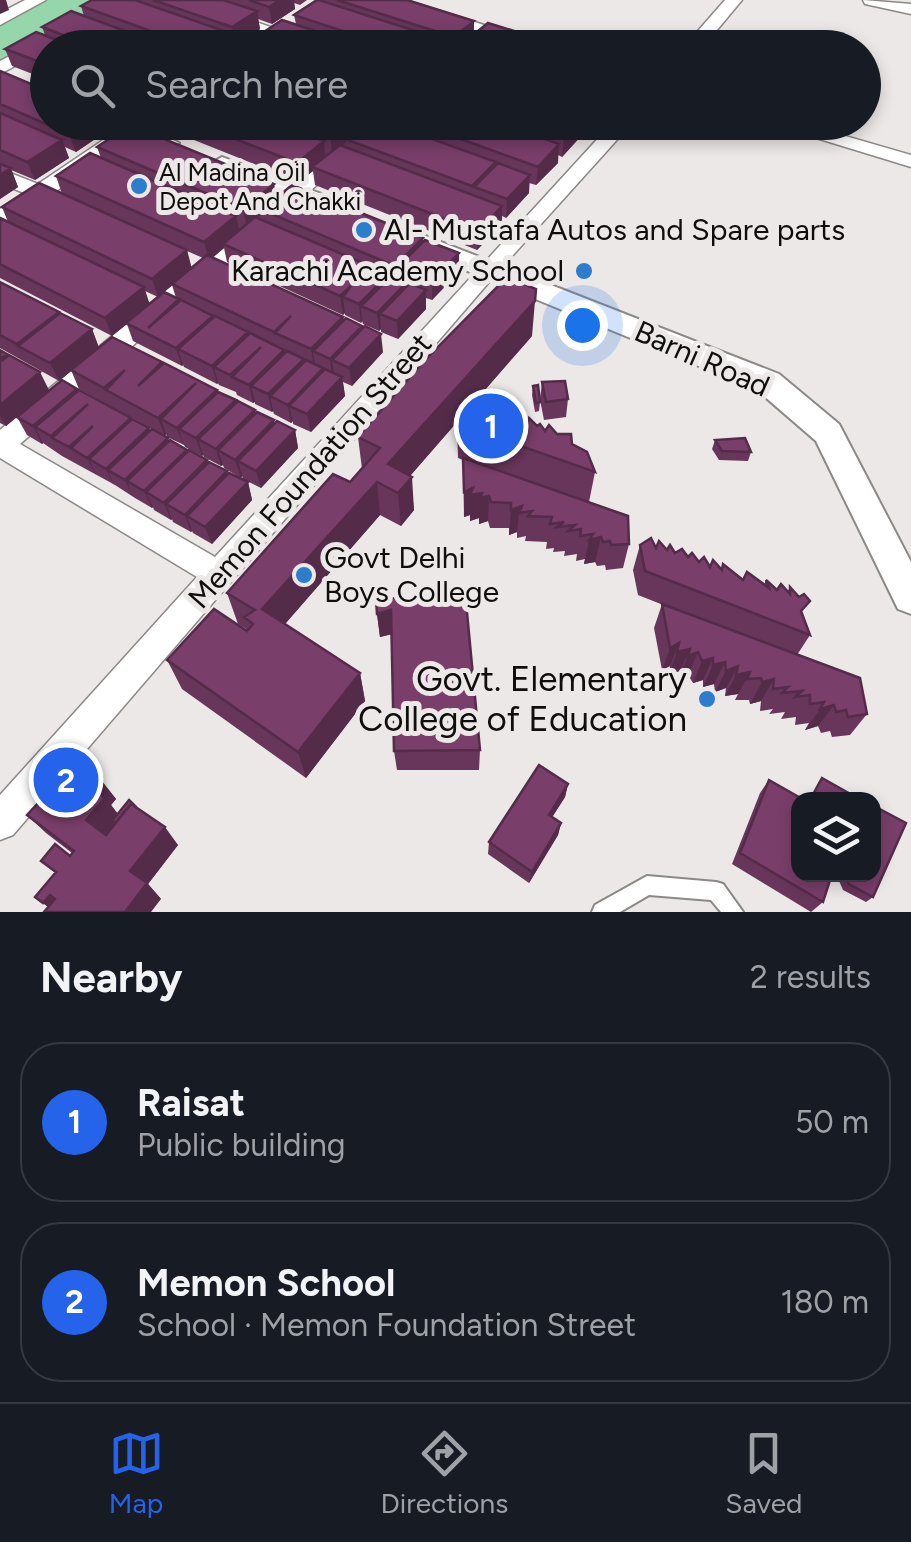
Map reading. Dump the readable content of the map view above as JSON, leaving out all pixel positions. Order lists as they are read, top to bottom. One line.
{"streets":{"street":["Barni Road","Memon Foundation Street"]},"crossings":[["Barni Road","Memon Foundation Street"]],"places":["Al Madina Oil Depot And Chakki","Al- Mustafa Autos and Spare parts","Karachi Academy School","Govt Delhi Boys College","Govt. Elementary College of Education"],"page":{"search":"Search here","pins":["1","2"],"heading":["Nearby","2 results"],"list":[{"mark":"1","name":"Raisat","note":"Public building","value":"50 m"},{"mark":"2","name":"Memon School","note":"School · Memon Foundation Street","value":"180 m"}],"nav":["Map","Directions","Saved"]}}
